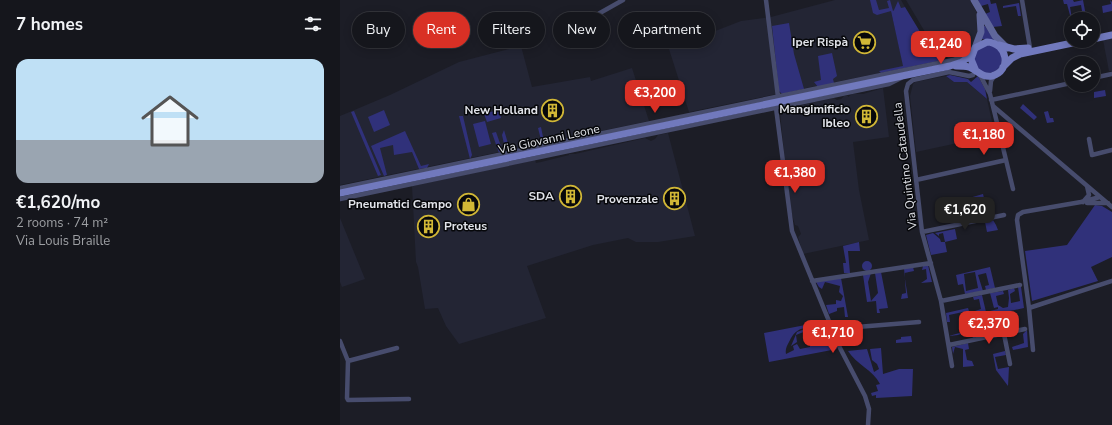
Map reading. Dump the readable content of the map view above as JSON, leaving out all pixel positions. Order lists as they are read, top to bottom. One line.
{"streets":{"main road":["Via Giovanni Leone"],"street":["Via Quintino Cataudella"]},"places":{"supermarket":["Iper Rispà"],"building":["New Holland","Mangimificio Ibleo","SDA","Provenzale","Proteus"],"shop":["Pneumatici Campo"]},"page":{"heading":"7 homes","chip":["Buy","Rent","Filters","New","Apartment"],"price":["€1,240","€3,200","€1,180","€1,380","€1,620","€2,370","€1,710"],"list":[{"name":"€1,620/mo","note":"2 rooms · 74 m² · Via Louis Braille"}]}}
